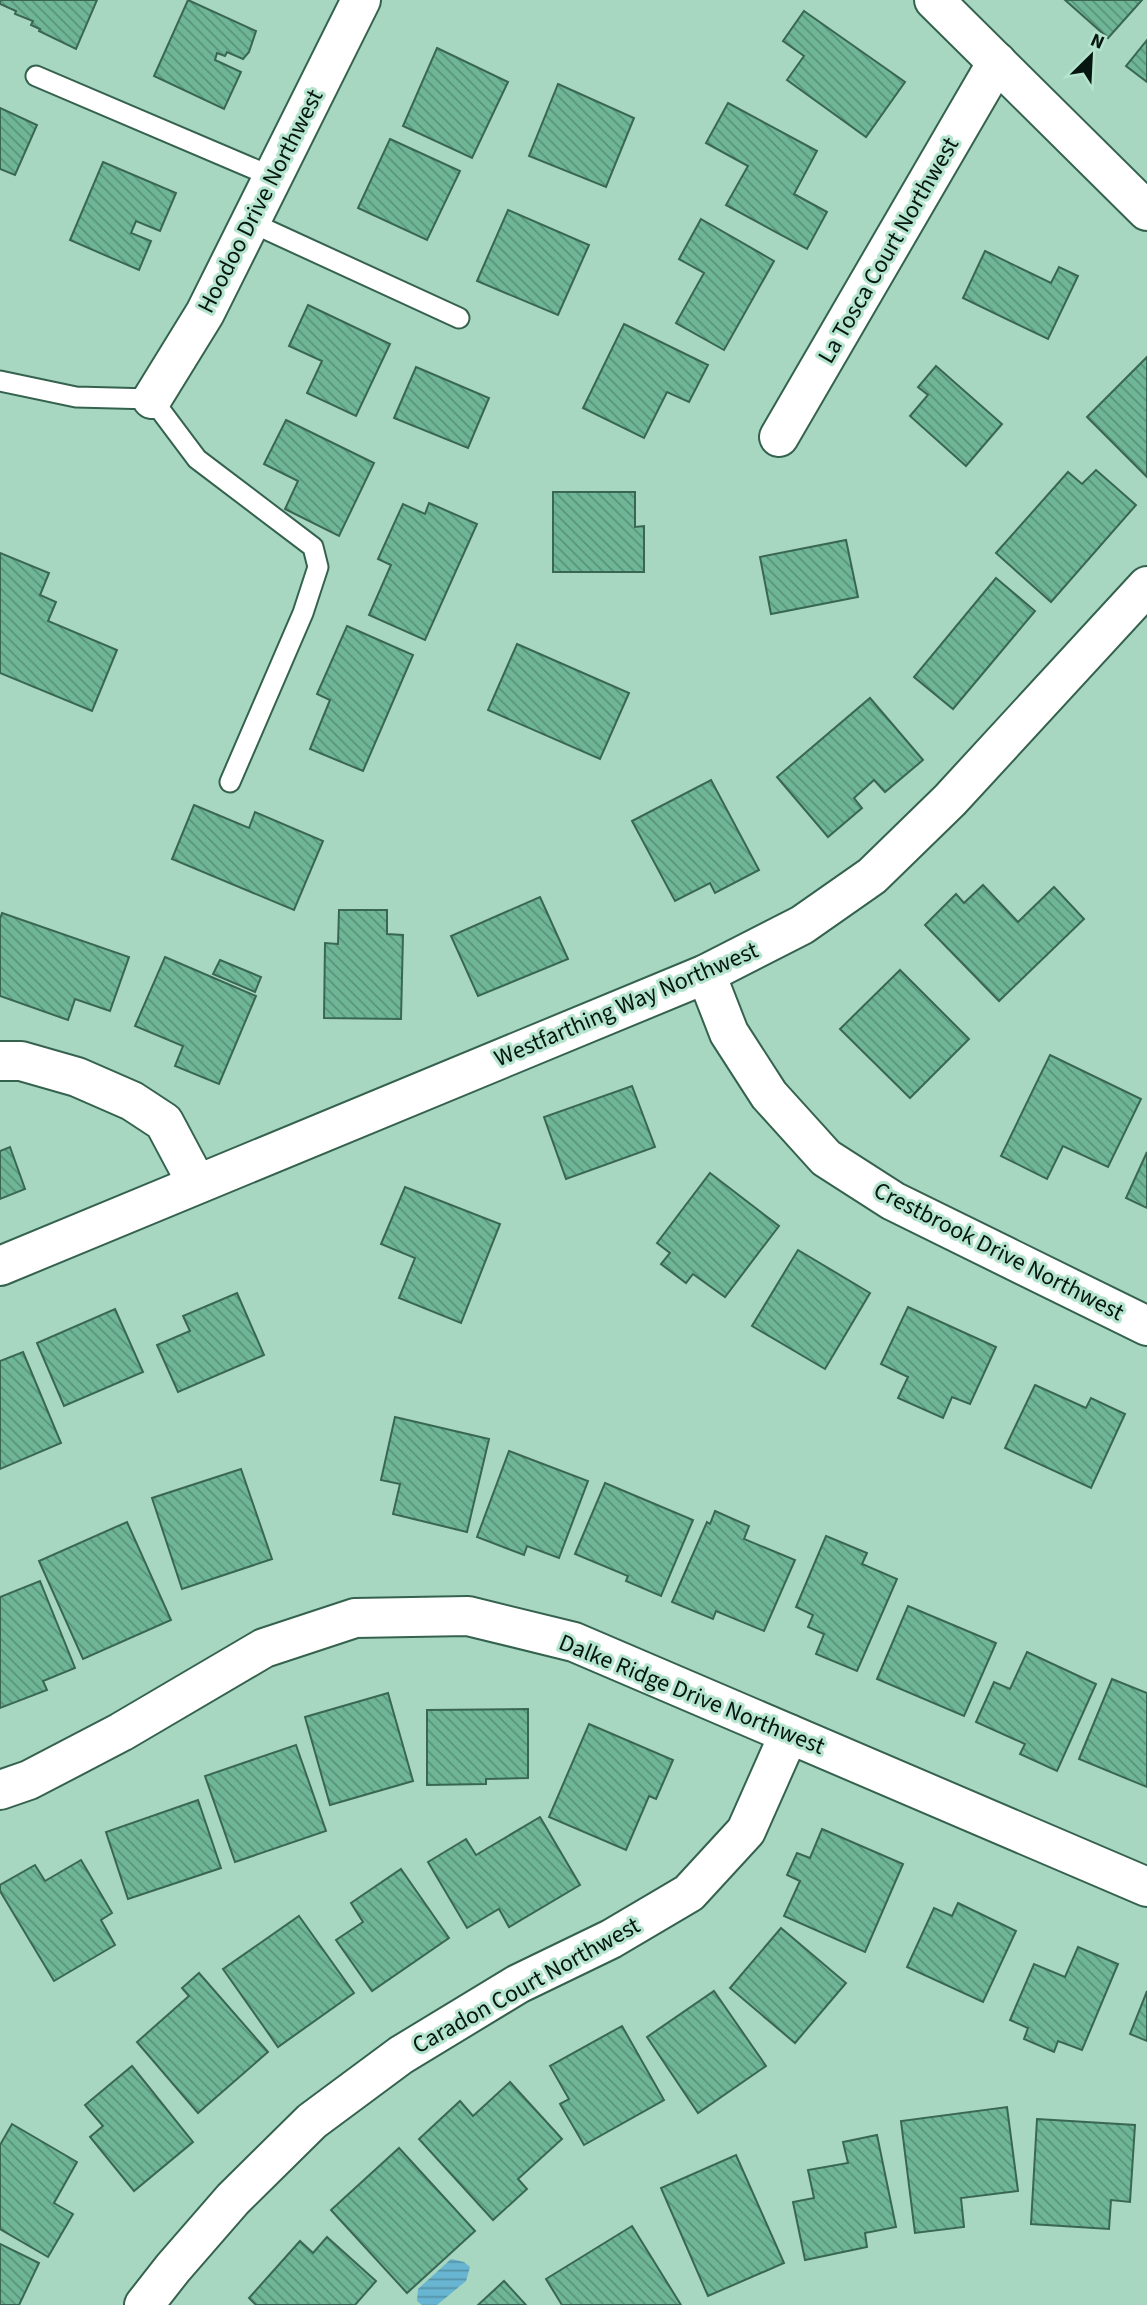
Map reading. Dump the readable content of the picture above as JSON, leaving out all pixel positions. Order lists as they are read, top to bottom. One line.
{"streets":{"street":["Hoodoo Drive Northwest","La Tosca Court Northwest","Westfarthing Way Northwest","Crestbrook Drive Northwest","Dalke Ridge Drive Northwest","Caradon Court Northwest"]},"crossings":[["Westfarthing Way Northwest","Crestbrook Drive Northwest"],["Dalke Ridge Drive Northwest","Caradon Court Northwest"]],"north":"top right"}
